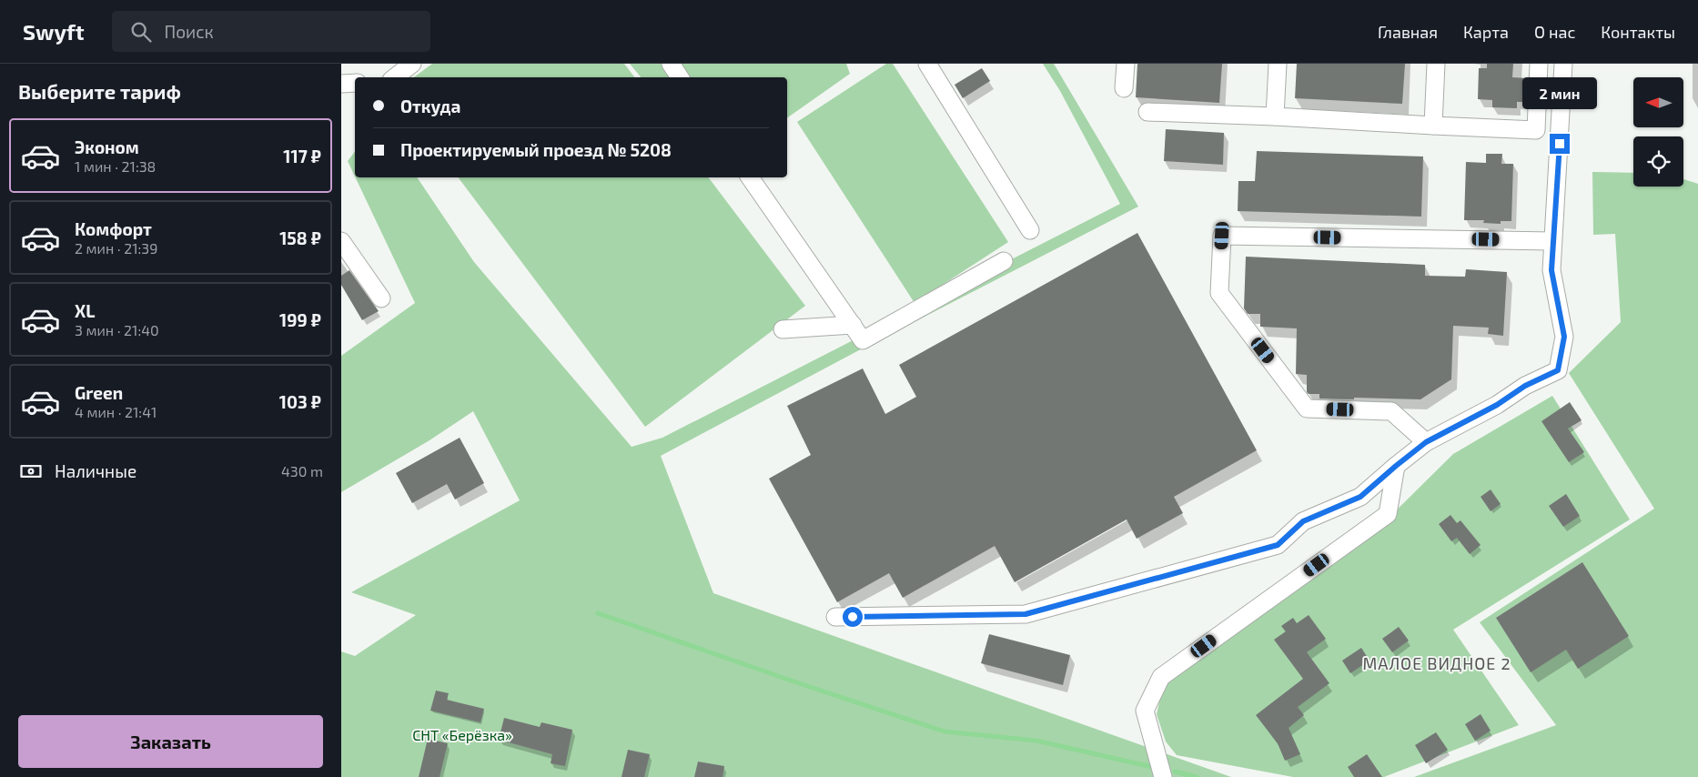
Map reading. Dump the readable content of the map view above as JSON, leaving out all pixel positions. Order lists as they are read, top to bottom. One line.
{"districts":["МАЛОЕ ВИДНОЕ 2"],"parks":["СНТ «Берёзка»"],"north":"left","page":{"header":"Swyft","search":"Поиск","nav":["Главная","Карта","О нас","Контакты"],"heading":"Выберите тариф","bubble":"2 мин","banner":["Откуда","Проектируемый проезд № 5208"],"list":[{"name":"Эконом","note":"1 мин · 21:38","value":"117 ₽"},{"name":"Комфорт","note":"2 мин · 21:39","value":"158 ₽"},{"name":"XL","note":"3 мин · 21:40","value":"199 ₽"},{"name":"Green","note":"4 мин · 21:41","value":"103 ₽"}],"pay":["Наличные","430 m"],"buttons":"Заказать"}}
